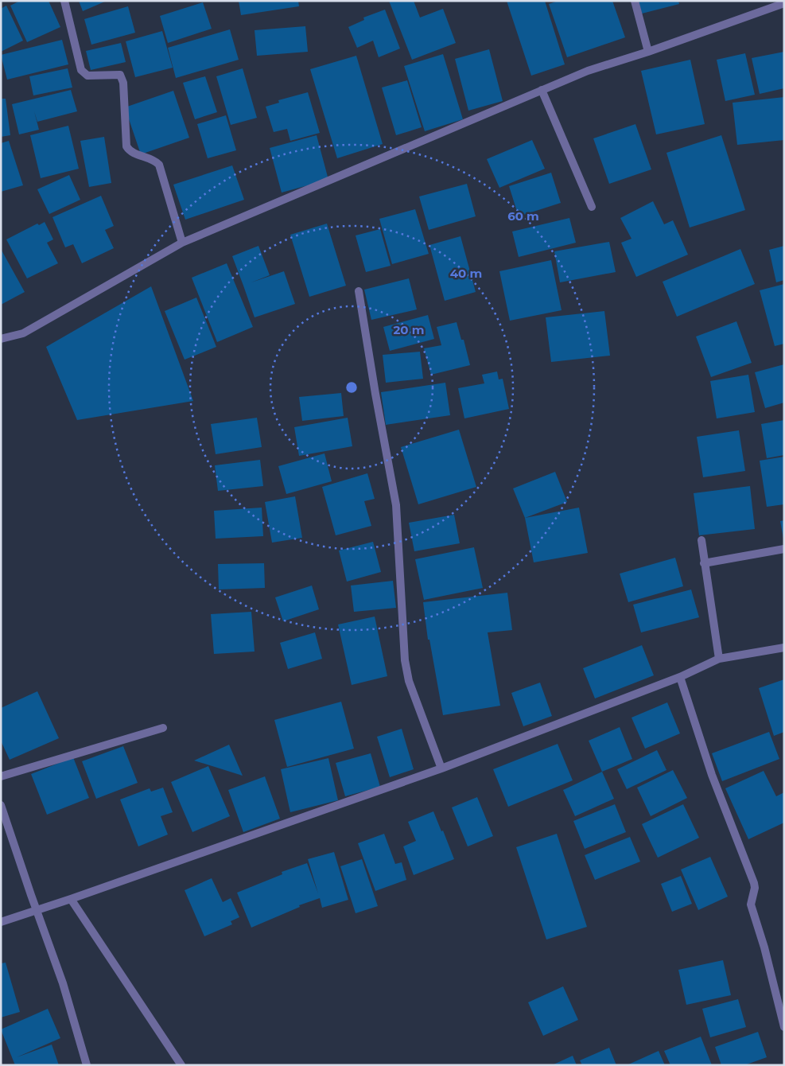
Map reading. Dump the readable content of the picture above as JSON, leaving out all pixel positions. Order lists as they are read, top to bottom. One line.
{"rings":["60 m","40 m","20 m"]}
